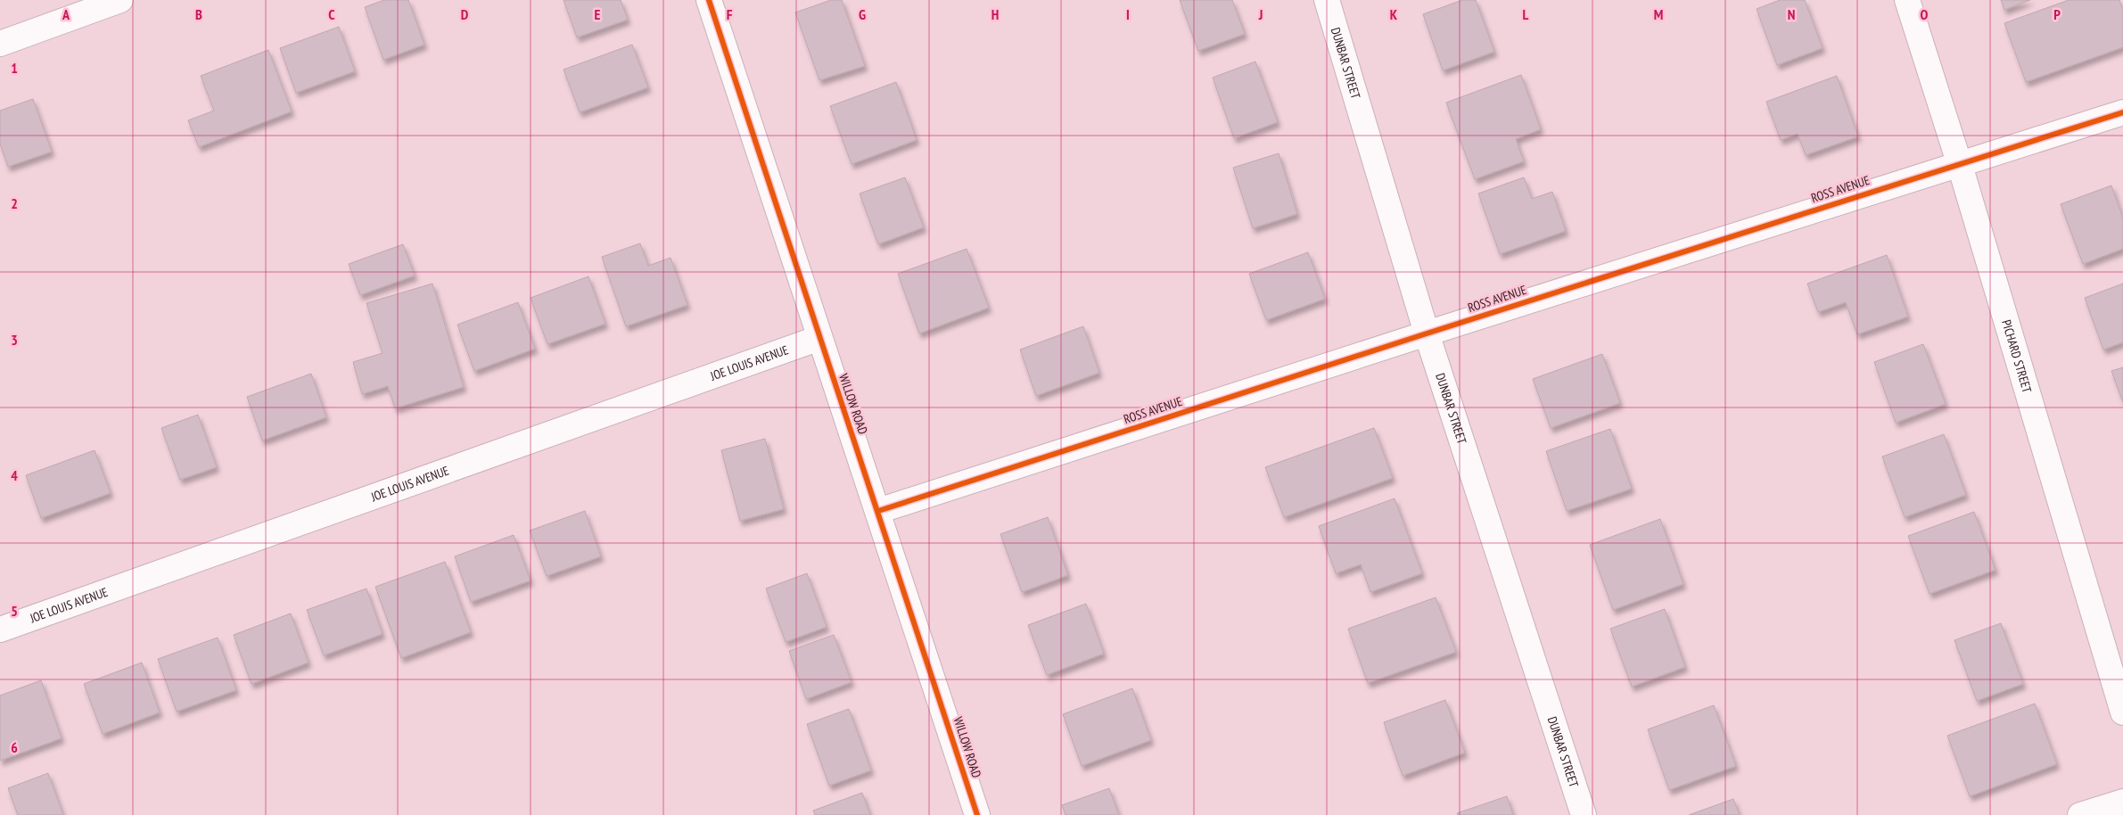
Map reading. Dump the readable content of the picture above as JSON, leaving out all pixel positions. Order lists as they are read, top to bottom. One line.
{"streets":{"street":["DUNBAR STREET","ROSS AVENUE","PICHARD STREET","JOE LOUIS AVENUE","WILLOW ROAD"]},"crossings":[["DUNBAR STREET","ROSS AVENUE"],["ROSS AVENUE","PICHARD STREET"],["ROSS AVENUE","WILLOW ROAD"],["JOE LOUIS AVENUE","WILLOW ROAD"]],"grid":{"columns":["A","B","C","D","E","F","G","H","I","J","K","L","M","N","O","P"],"rows":["1","2","3","4","5","6"]}}
